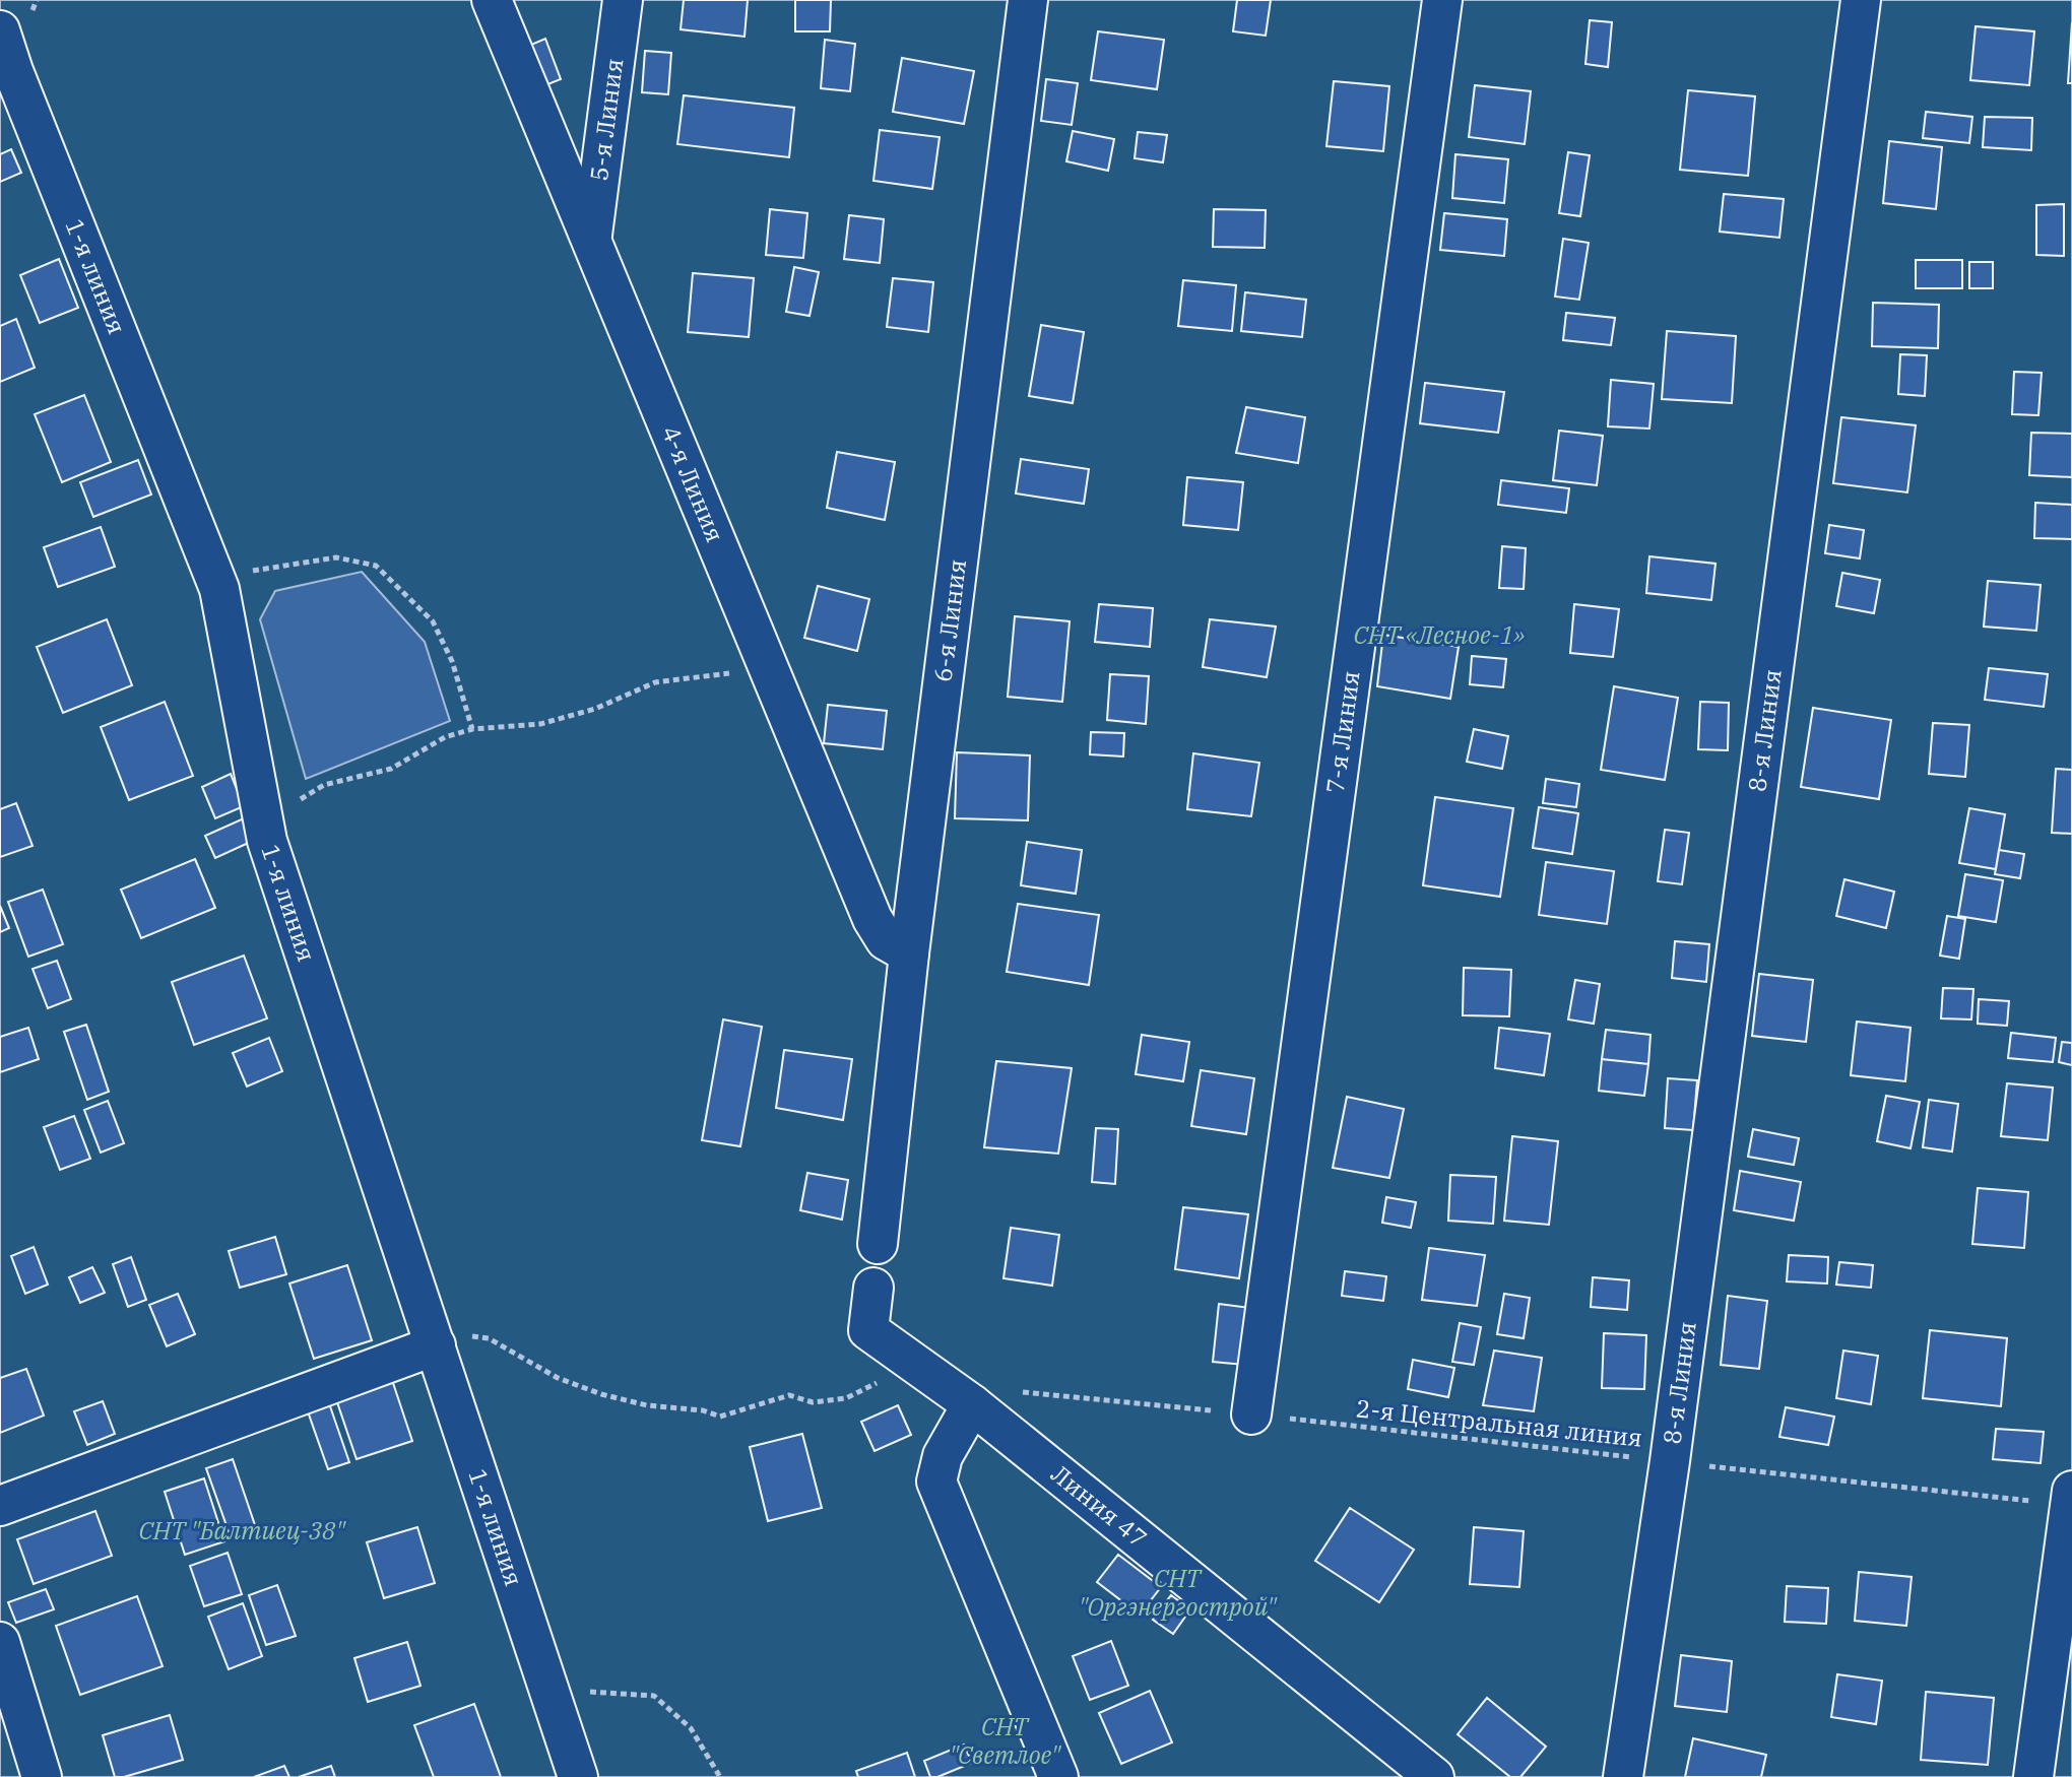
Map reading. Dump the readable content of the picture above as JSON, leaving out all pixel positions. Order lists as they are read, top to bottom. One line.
{"streets":{"street":["5-я Линия","1-я линия","4-я Линия","6-я Линия","8-я Линия","7-я Линия","Линия 47"],"path":["2-я Центральная линия"]},"crossings":[["5-я Линия","4-я Линия"],["4-я Линия","6-я Линия"],["8-я Линия","2-я Центральная линия"],["7-я Линия","2-я Центральная линия"],["2-я Центральная линия","Линия 47"]],"parks":["СНТ «Лесное-1»","СНТ \"Балтиец-38\"","СНТ \"Оргэнергострой\"","СНТ \"Светлое\""]}
